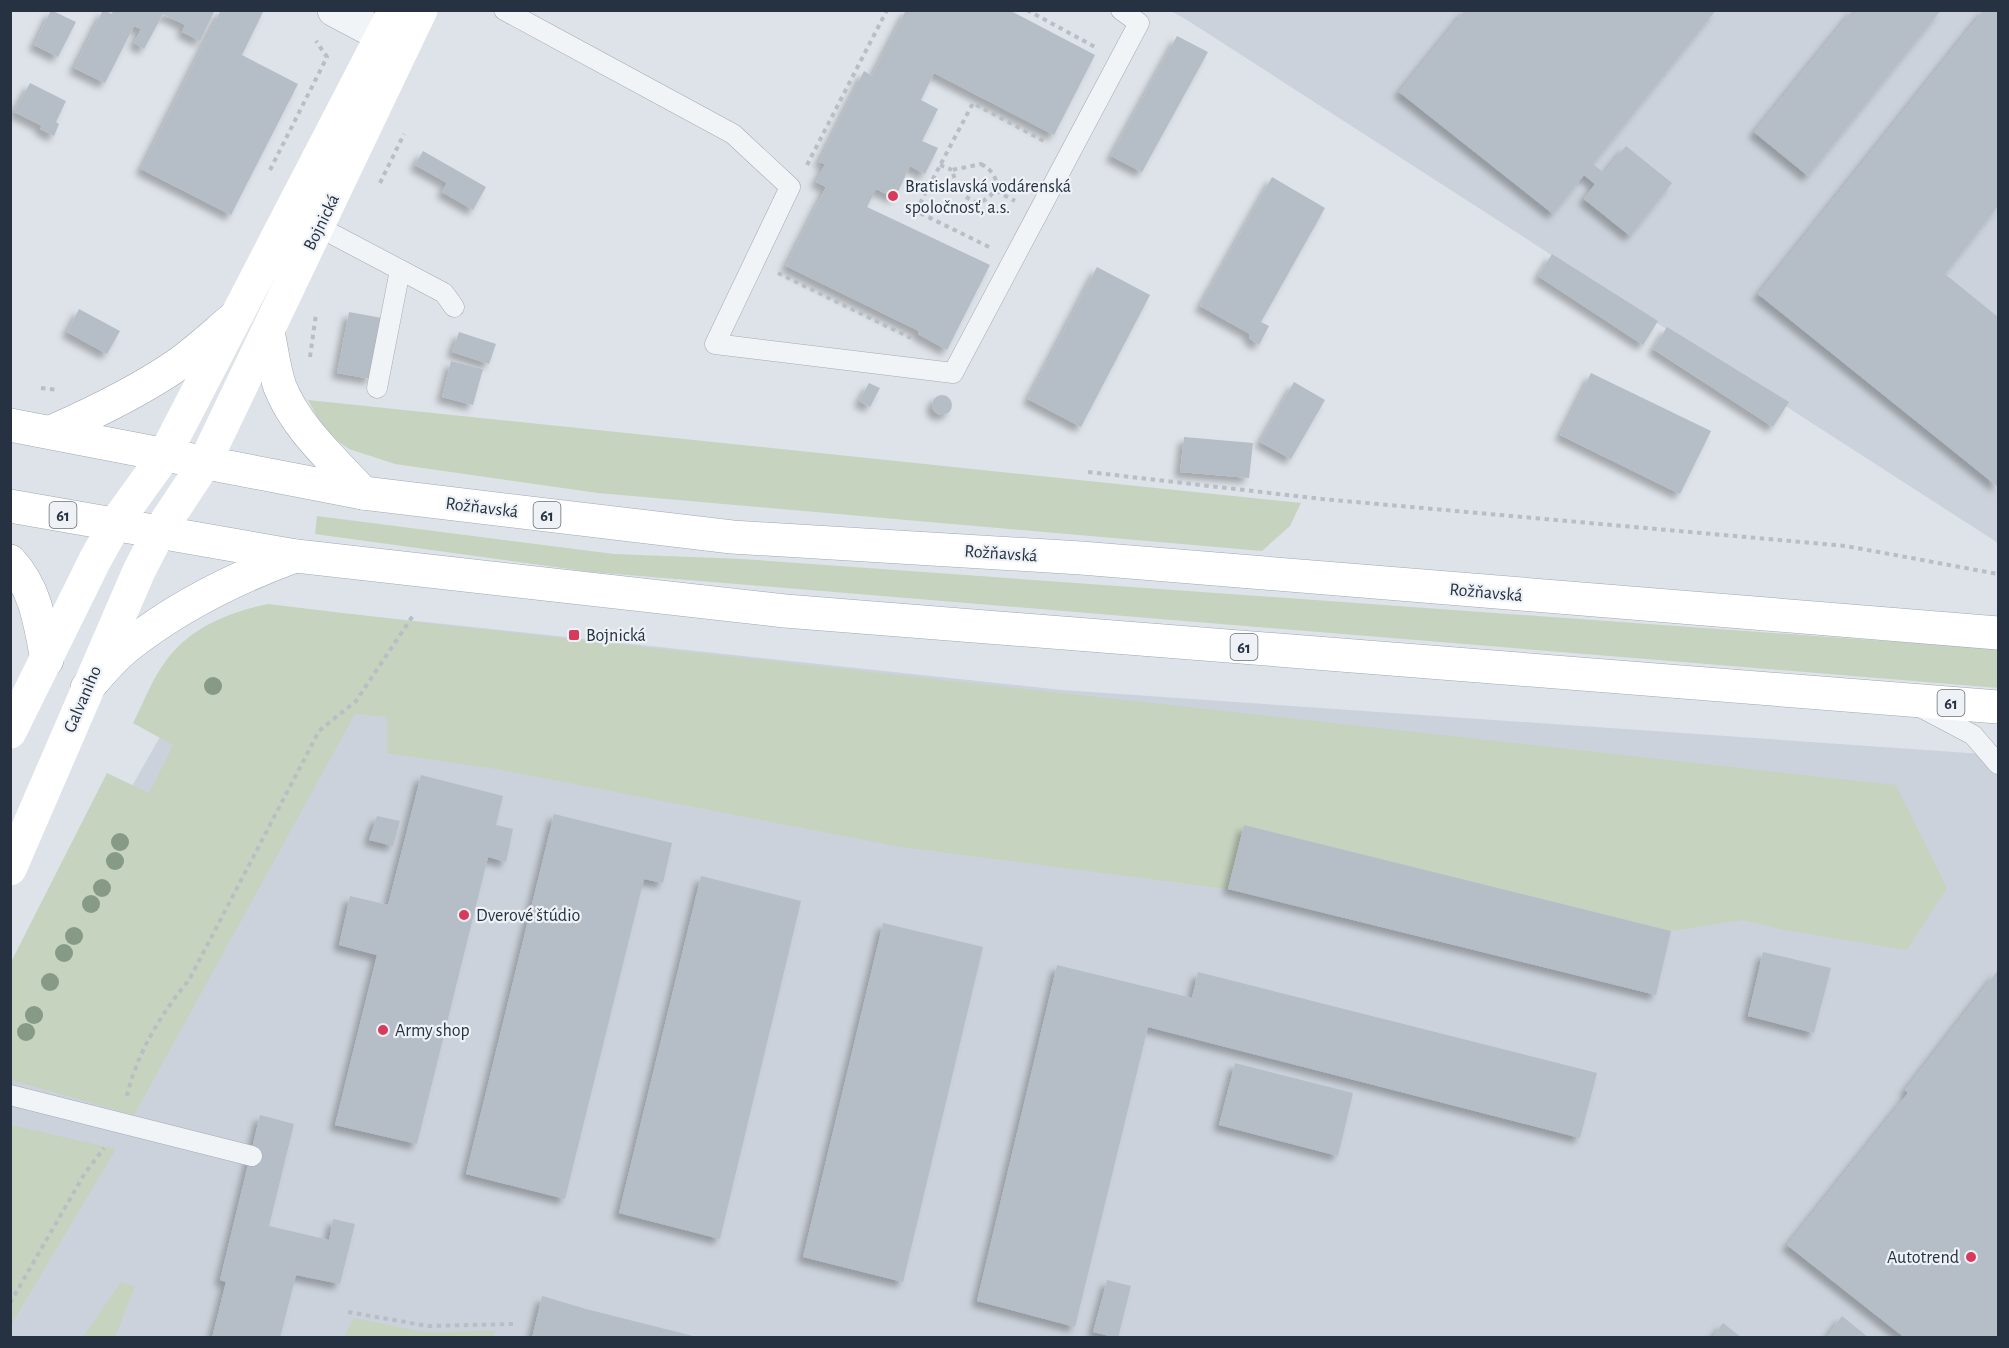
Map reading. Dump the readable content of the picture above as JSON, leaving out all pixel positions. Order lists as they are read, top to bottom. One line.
{"streets":{"main road":["Bojnická","Rožňavská","61","Galvaniho"]},"crossings":[["Bojnická","Rožňavská"],["Bojnická","61"],["Bojnická","Galvaniho"],["Rožňavská","Galvaniho"],["61","Galvaniho"]],"places":{"other":["Bratislavská vodárenská spoločnosť, a.s.","Dverové štúdio","Army shop","Autotrend"],"transit":["Bojnická"]}}
